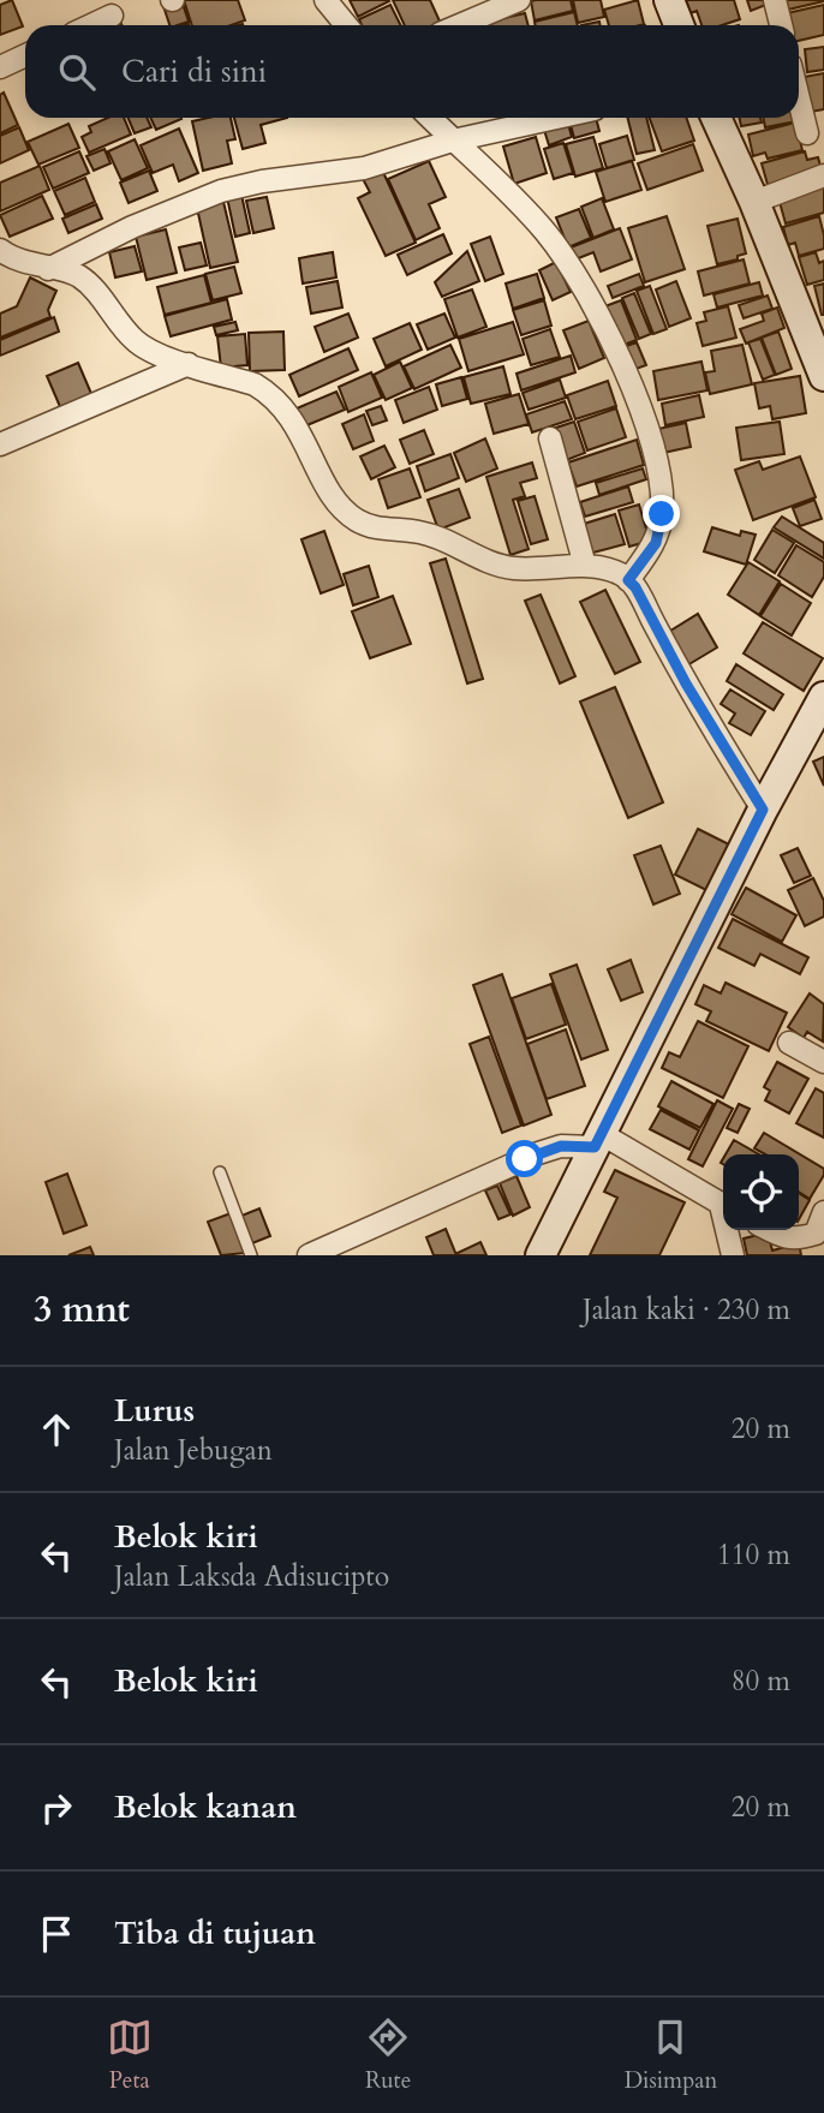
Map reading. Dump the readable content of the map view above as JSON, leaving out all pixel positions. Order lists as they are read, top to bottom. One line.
{"page":{"search":"Cari di sini","heading":["3 mnt","Jalan kaki · 230 m"],"list":[["Lurus","Jalan Jebugan","20 m"],["Belok kiri","Jalan Laksda Adisucipto","110 m"],["Belok kiri","80 m"],["Belok kanan","20 m"],"Tiba di tujuan"],"nav":["Peta","Rute","Disimpan"]}}
